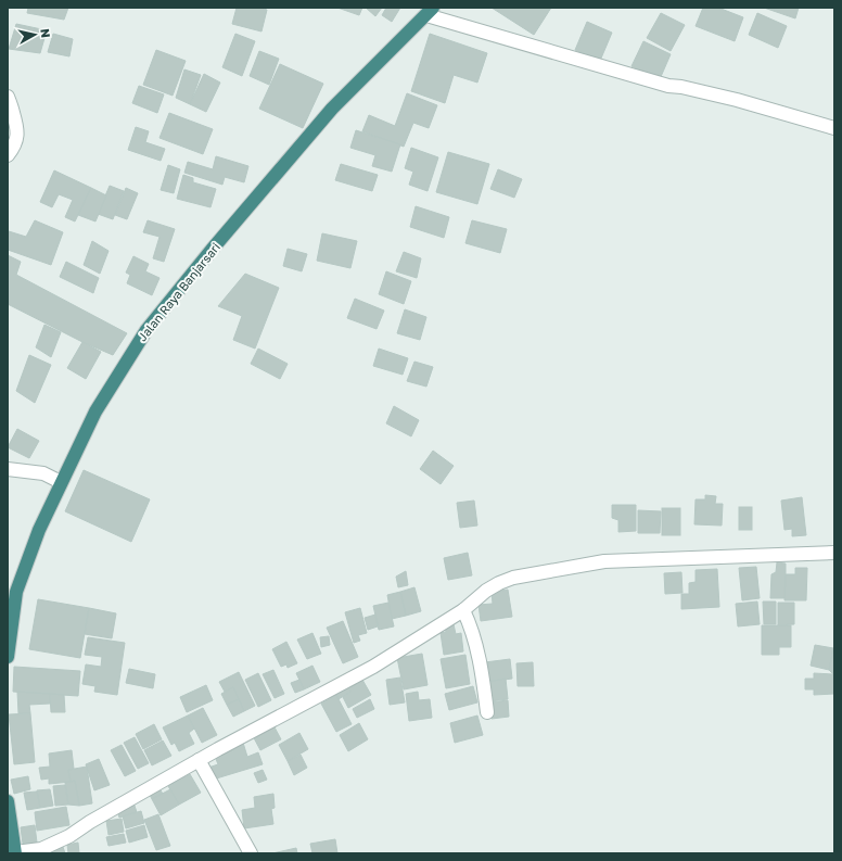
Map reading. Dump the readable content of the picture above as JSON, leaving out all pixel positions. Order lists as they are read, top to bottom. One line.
{"streets":{"highway":["Jalan Raya Banjarsari"]},"north":"right"}
